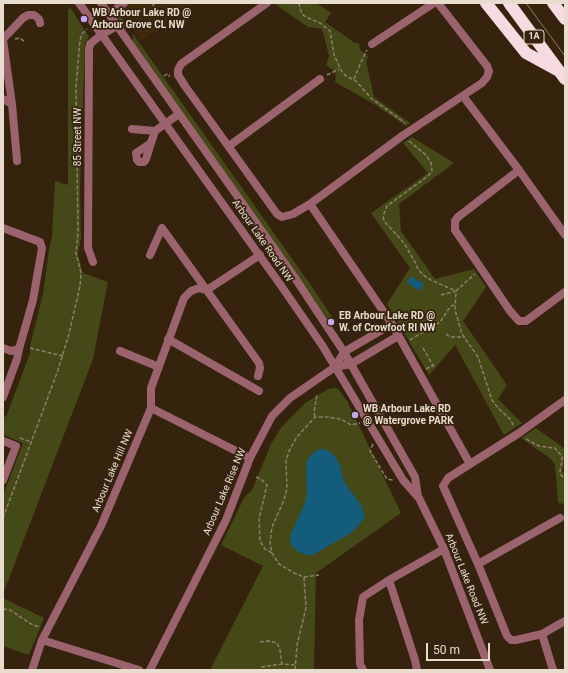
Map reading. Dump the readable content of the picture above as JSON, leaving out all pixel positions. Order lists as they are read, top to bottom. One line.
{"streets":{"highway":["1A"],"street":["85 Street NW","Arbour Lake Road NW","Arbour Lake Hill NW","Arbour Lake Rise NW"]},"crossings":[["85 Street NW","Arbour Lake Road NW"],["Arbour Lake Road NW","Arbour Lake Rise NW"]],"places":["WB Arbour Lake RD @ Arbour Grove CL NW","EB Arbour Lake RD @ W. of Crowfoot RI NW","WB Arbour Lake RD @ Watergrove PARK"],"scale_bar":"50 m"}
